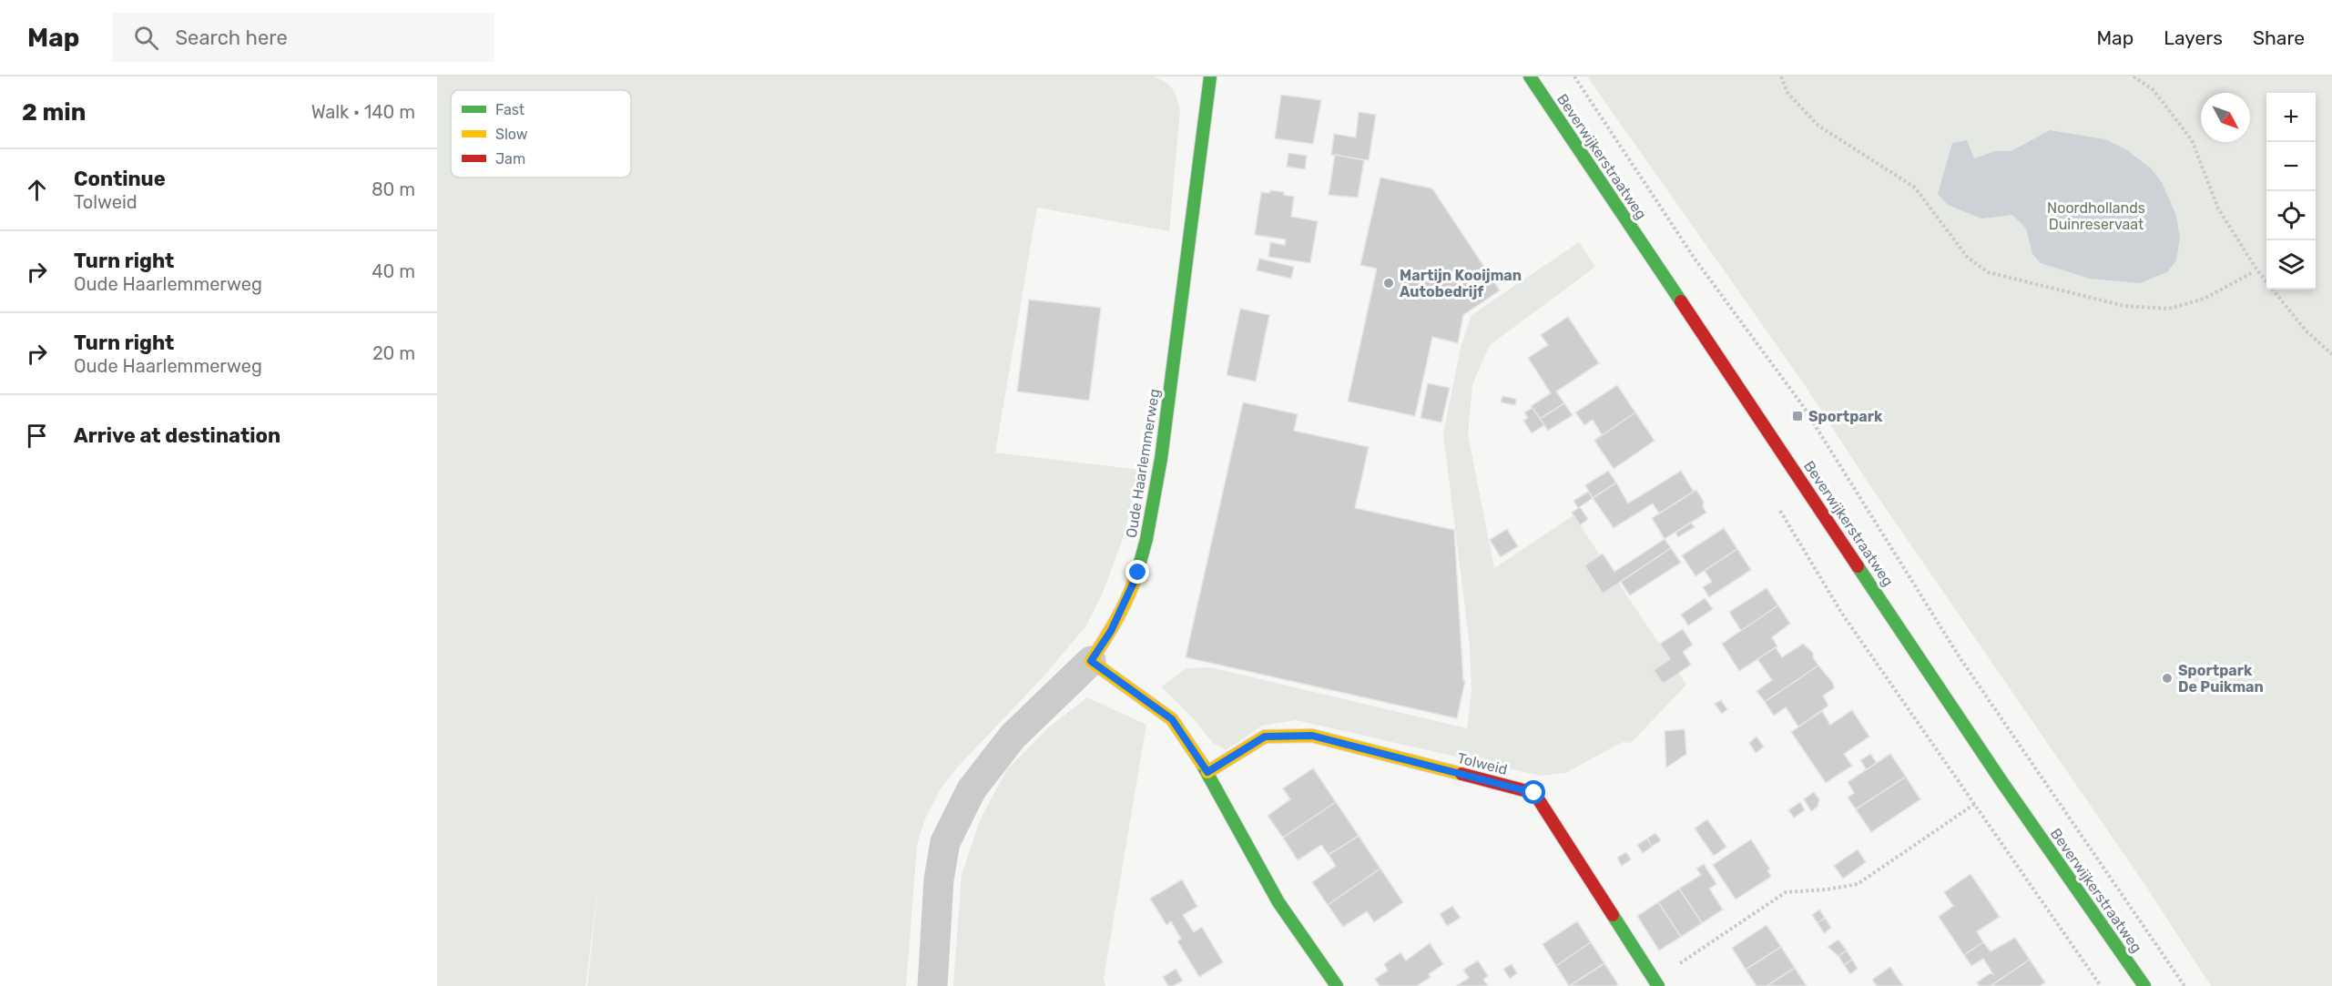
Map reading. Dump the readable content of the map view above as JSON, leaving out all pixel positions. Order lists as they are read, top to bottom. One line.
{"streets":{"street":["Beverwijkerstraatweg","Oude Haarlemmerweg","Tolweid"]},"parks":["Noordhollands Duinreservaat"],"places":{"other":["Martijn Kooijman Autobedrijf","Sportpark De Puikman"],"transit":["Sportpark"]},"legend":["Fast","Slow","Jam"],"north":"bottom right","page":{"header":"Map","search":"Search here","nav":["Map","Layers","Share"],"heading":["2 min","Walk · 140 m"],"map_buttons":["+","−"],"list":[["Continue","Tolweid","80 m"],["Turn right","Oude Haarlemmerweg","40 m"],["Turn right","Oude Haarlemmerweg","20 m"],"Arrive at destination"]}}
